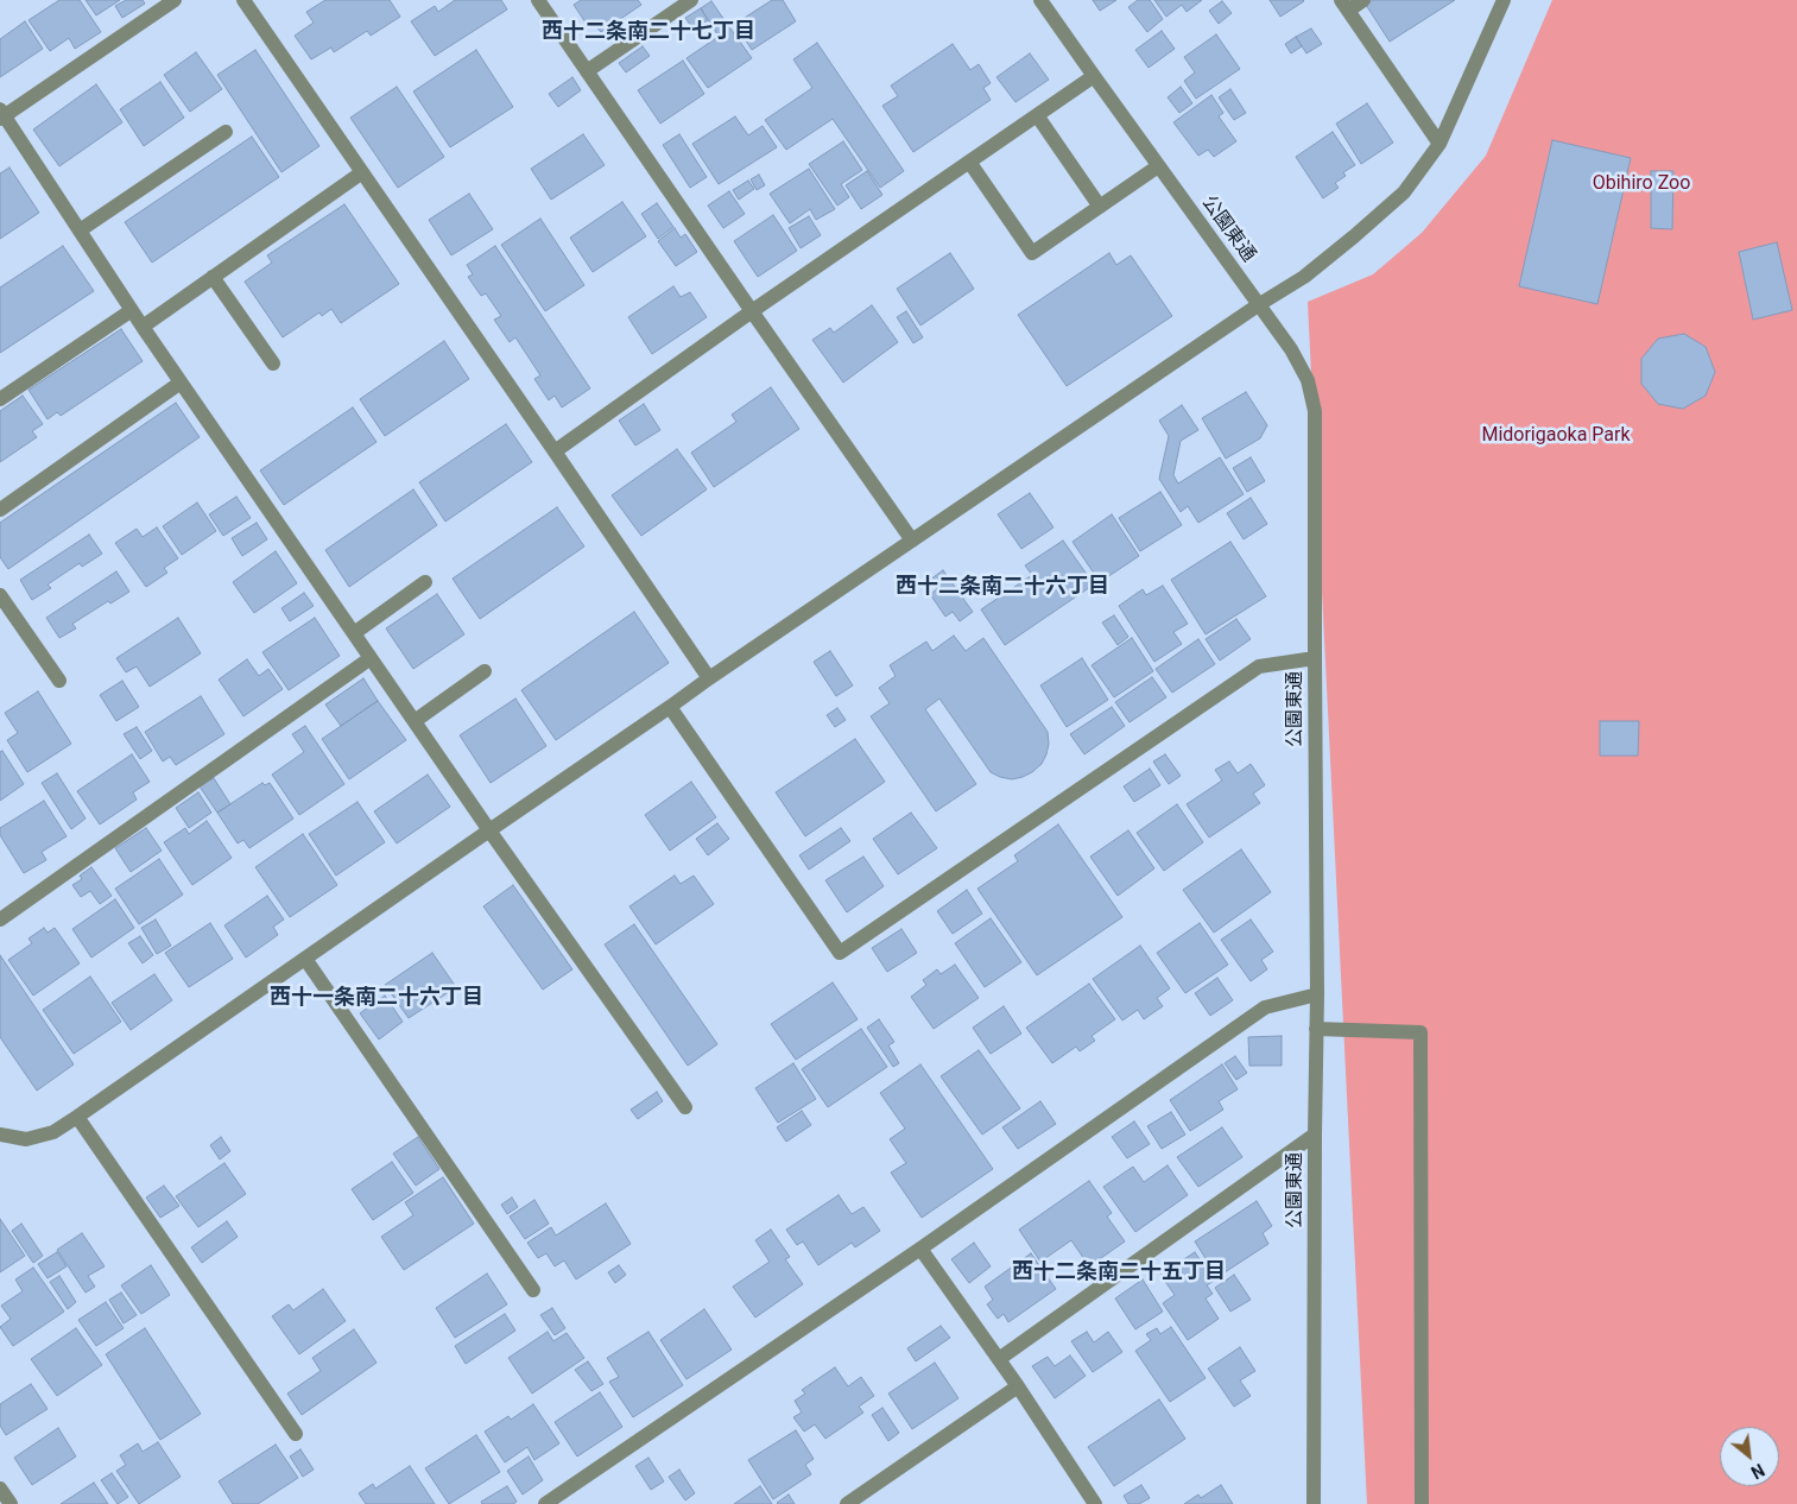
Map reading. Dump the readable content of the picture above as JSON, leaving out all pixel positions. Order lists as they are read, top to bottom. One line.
{"streets":{"street":["公園東通"]},"districts":["西十二条南二十七丁目","西十二条南二十六丁目","西十一条南二十六丁目","西十二条南二十五丁目"],"parks":["Obihiro Zoo","Midorigaoka Park"],"north":"bottom right"}
